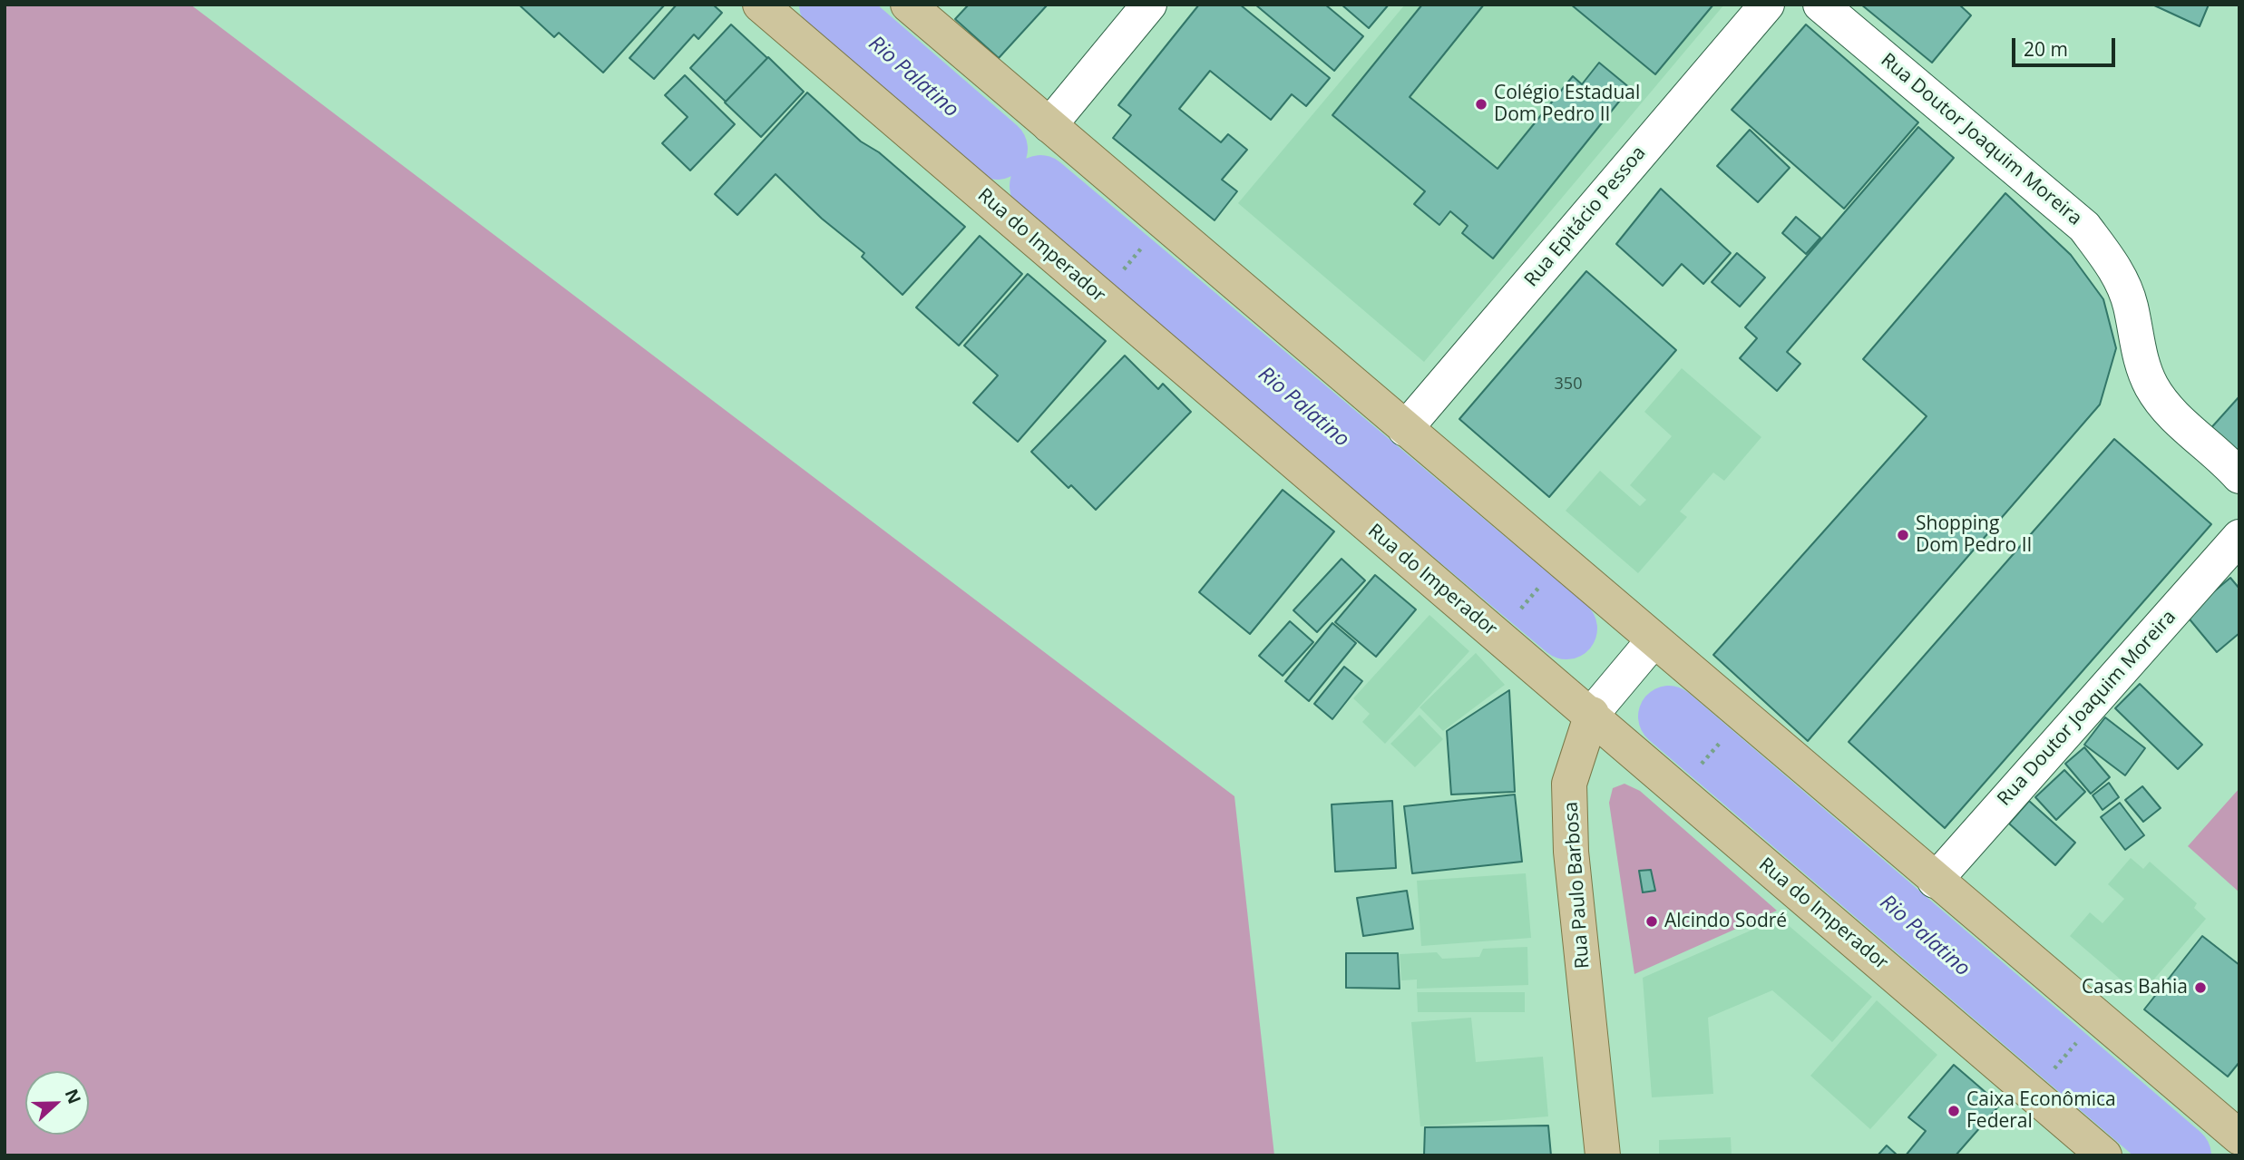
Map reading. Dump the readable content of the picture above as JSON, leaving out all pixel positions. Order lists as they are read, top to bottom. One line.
{"streets":{"main road":["Rua do Imperador","Rua Paulo Barbosa"],"street":["Rua Doutor Joaquim Moreira","Rua Epitácio Pessoa"]},"crossings":[["Rua do Imperador","Rua Paulo Barbosa"]],"water":["Rio Palatino"],"places":["Colégio Estadual Dom Pedro II","Shopping Dom Pedro II","Alcindo Sodré","Casas Bahia","Caixa Econômica Federal"],"house_numbers":["350"],"scale_bar":"20 m","north":"right"}
